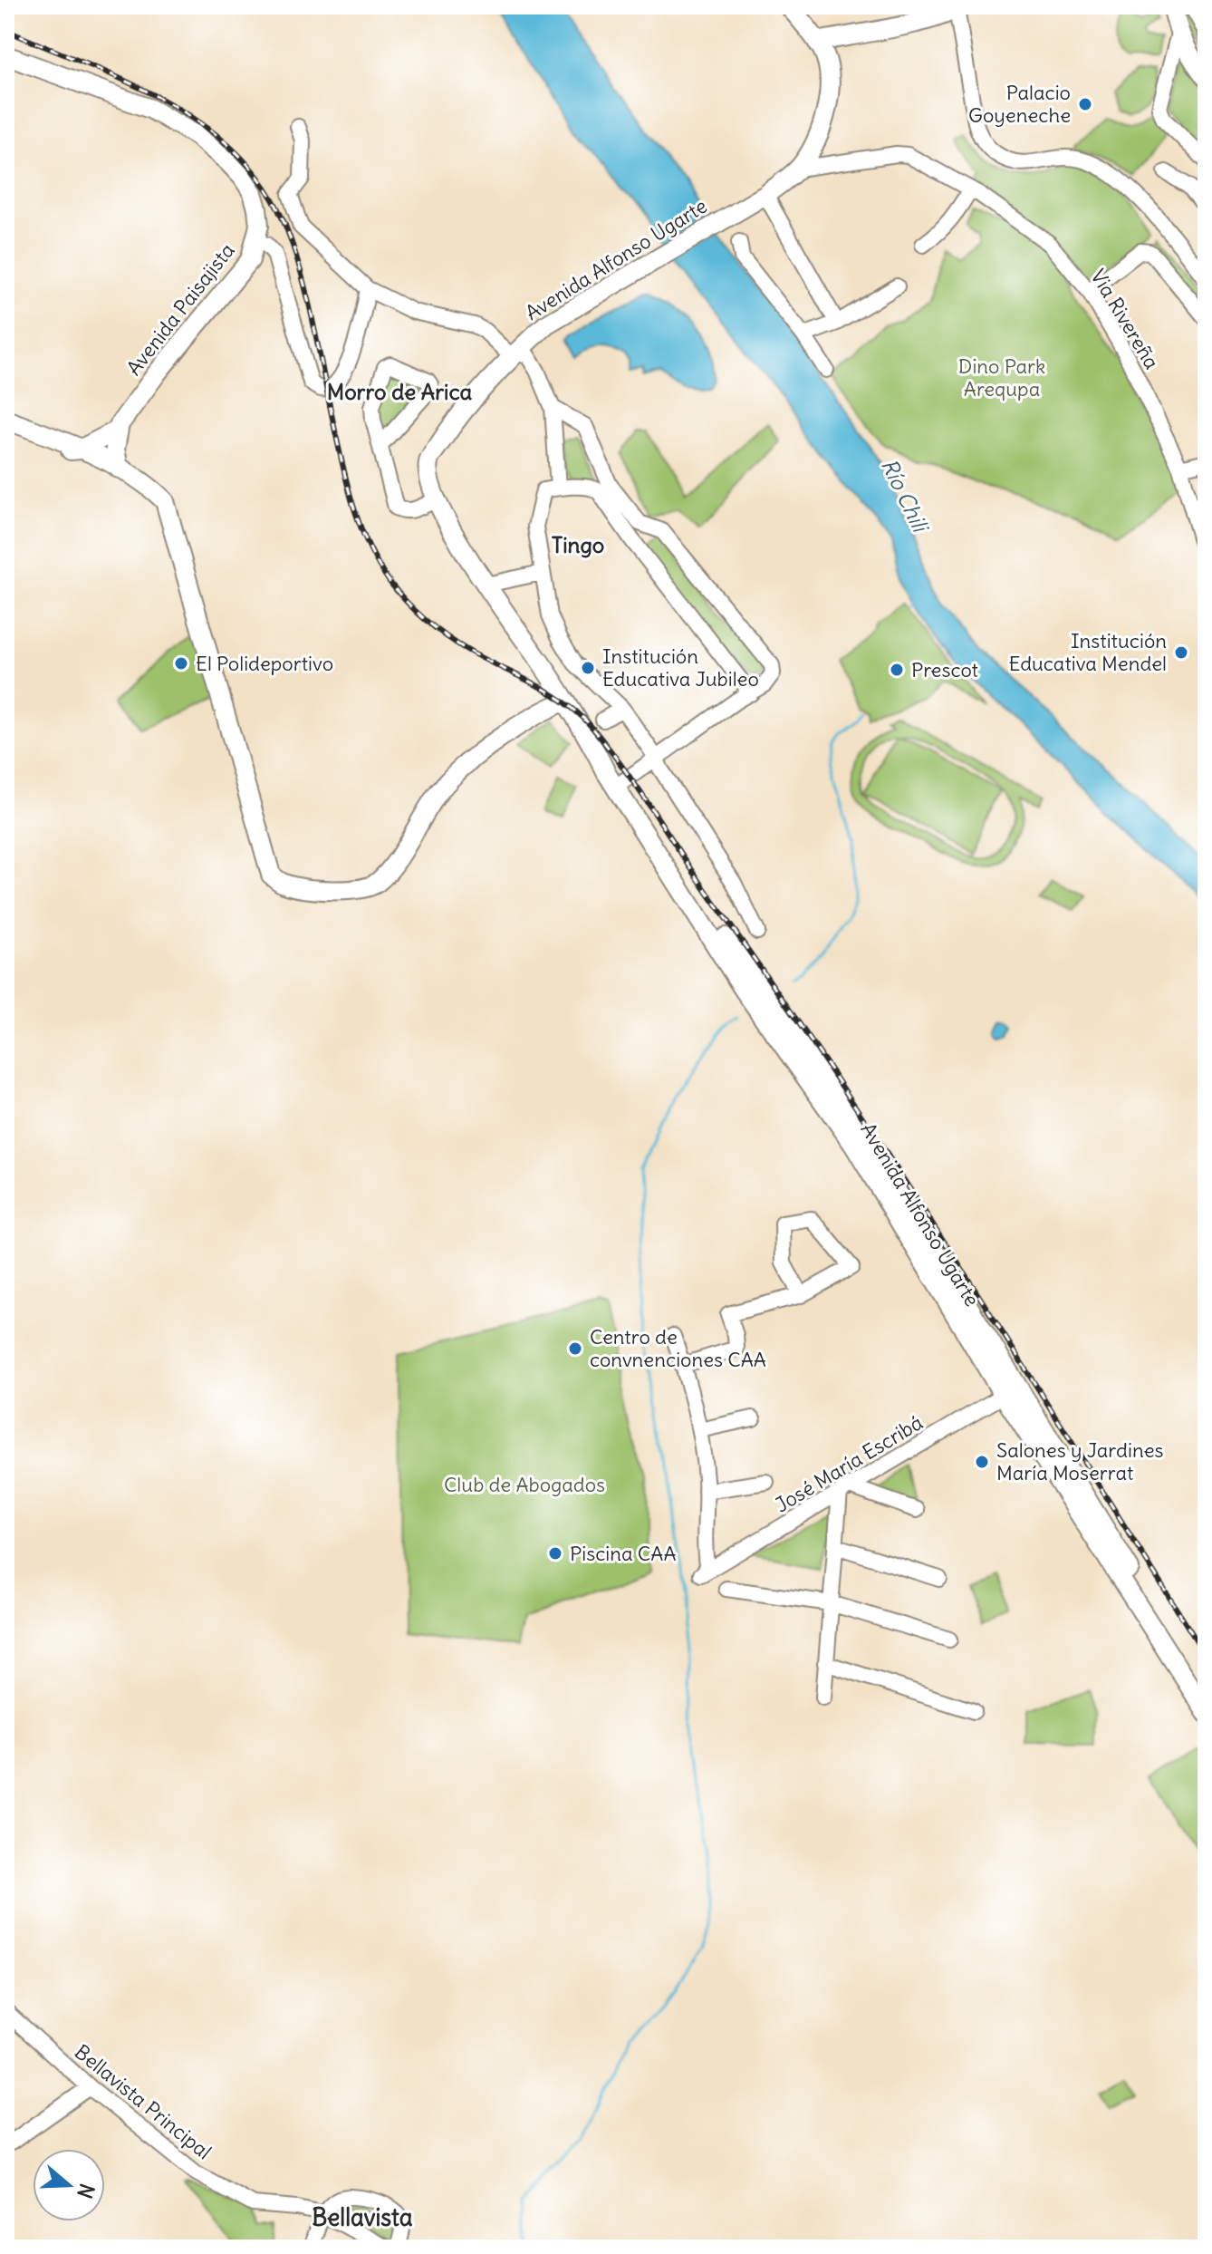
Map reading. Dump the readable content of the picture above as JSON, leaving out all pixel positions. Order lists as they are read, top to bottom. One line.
{"streets":{"main road":["Avenida Alfonso Ugarte","Avenida Paisajista"],"street":["Via Rivereña","José María Escribá","Bellavista Principal"]},"crossings":[["Avenida Alfonso Ugarte","Via Rivereña"],["Avenida Alfonso Ugarte","José María Escribá"]],"districts":["Morro de Arica","Tingo","Bellavista"],"water":["Río Chili"],"parks":["Dino Park Arequpa","Club de Abogados"],"places":["Palacio Goyeneche","Institución Educativa Mendel","El Polideportivo","Institución Educativa Jubileo","Prescot","Centro de convnenciones CAA","Salones y Jardines María Moserrat","Piscina CAA"],"north":"right"}
